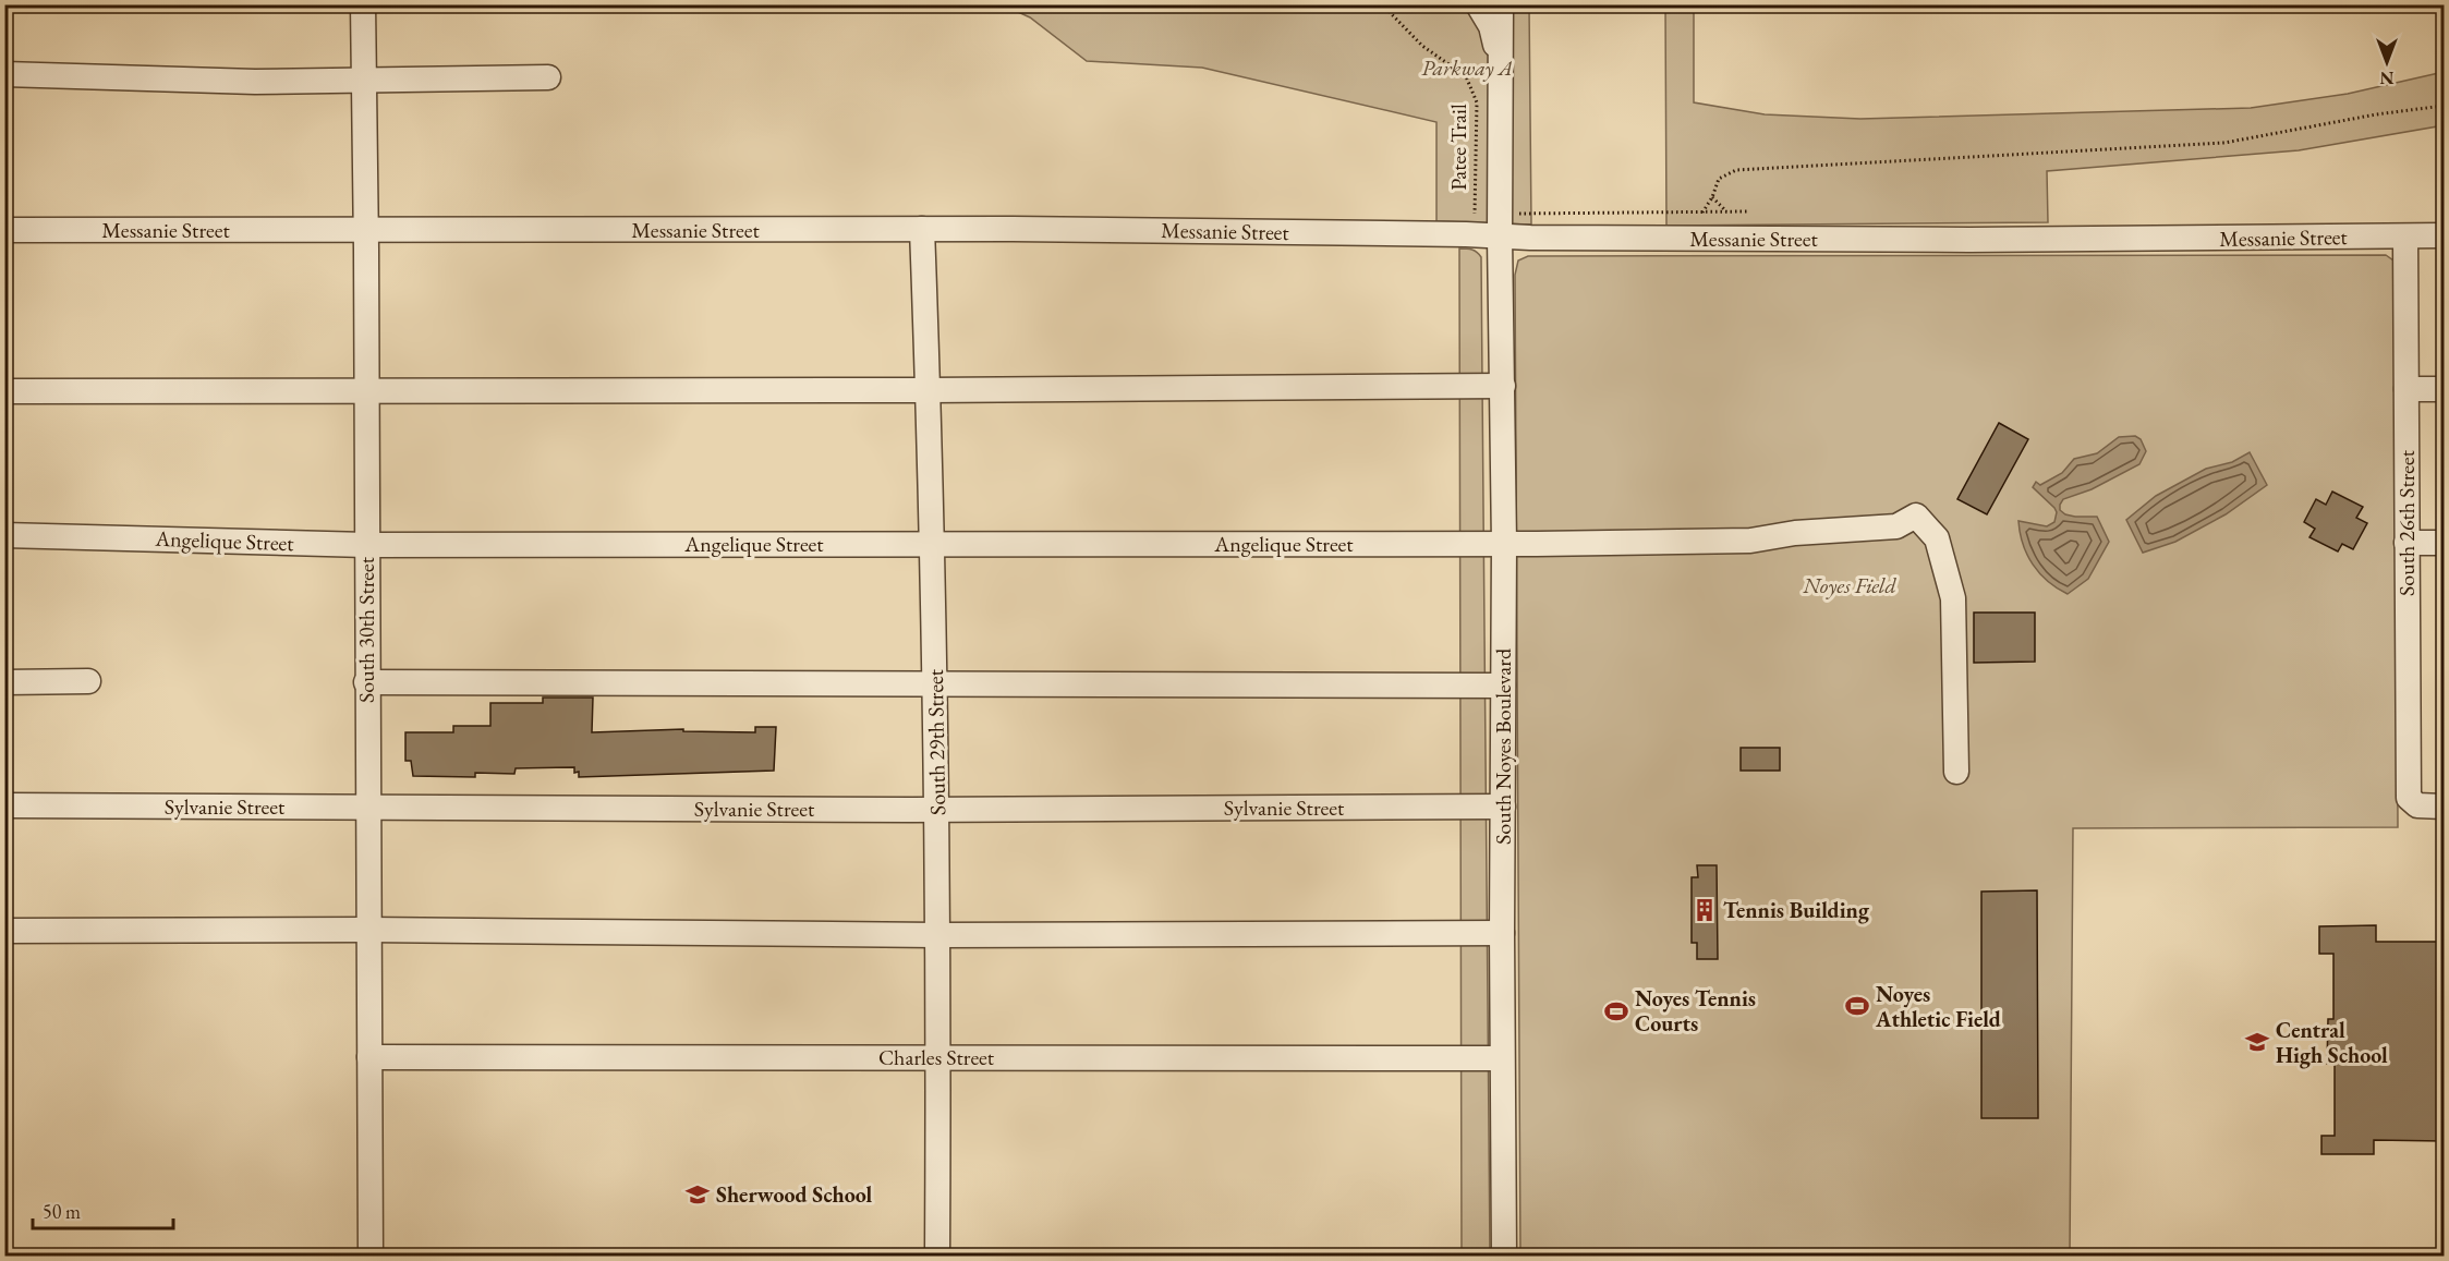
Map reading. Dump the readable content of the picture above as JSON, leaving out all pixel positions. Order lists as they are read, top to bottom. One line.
{"streets":{"street":["Messanie Street","South 26th Street","Angelique Street","South 30th Street","South 29th Street","South Noyes Boulevard","Sylvanie Street","Charles Street"],"path":["Patee Trail"]},"crossings":[["Patee Trail","Messanie Street"],["Messanie Street","South 26th Street"],["Messanie Street","South 30th Street"],["Messanie Street","South 29th Street"],["Messanie Street","South Noyes Boulevard"],["Angelique Street","South 30th Street"],["Angelique Street","South 29th Street"],["Angelique Street","South Noyes Boulevard"],["South 30th Street","Sylvanie Street"],["South 30th Street","Charles Street"],["South 29th Street","Sylvanie Street"],["South 29th Street","Charles Street"],["South Noyes Boulevard","Sylvanie Street"],["South Noyes Boulevard","Charles Street"]],"parks":["Parkway A","Noyes Field"],"places":{"building":["Tennis Building"],"sports":["Noyes Athletic Field","Noyes Tennis Courts"],"school or university":["Central High School","Sherwood School"]},"scale_bar":"50 m","north":"bottom"}
